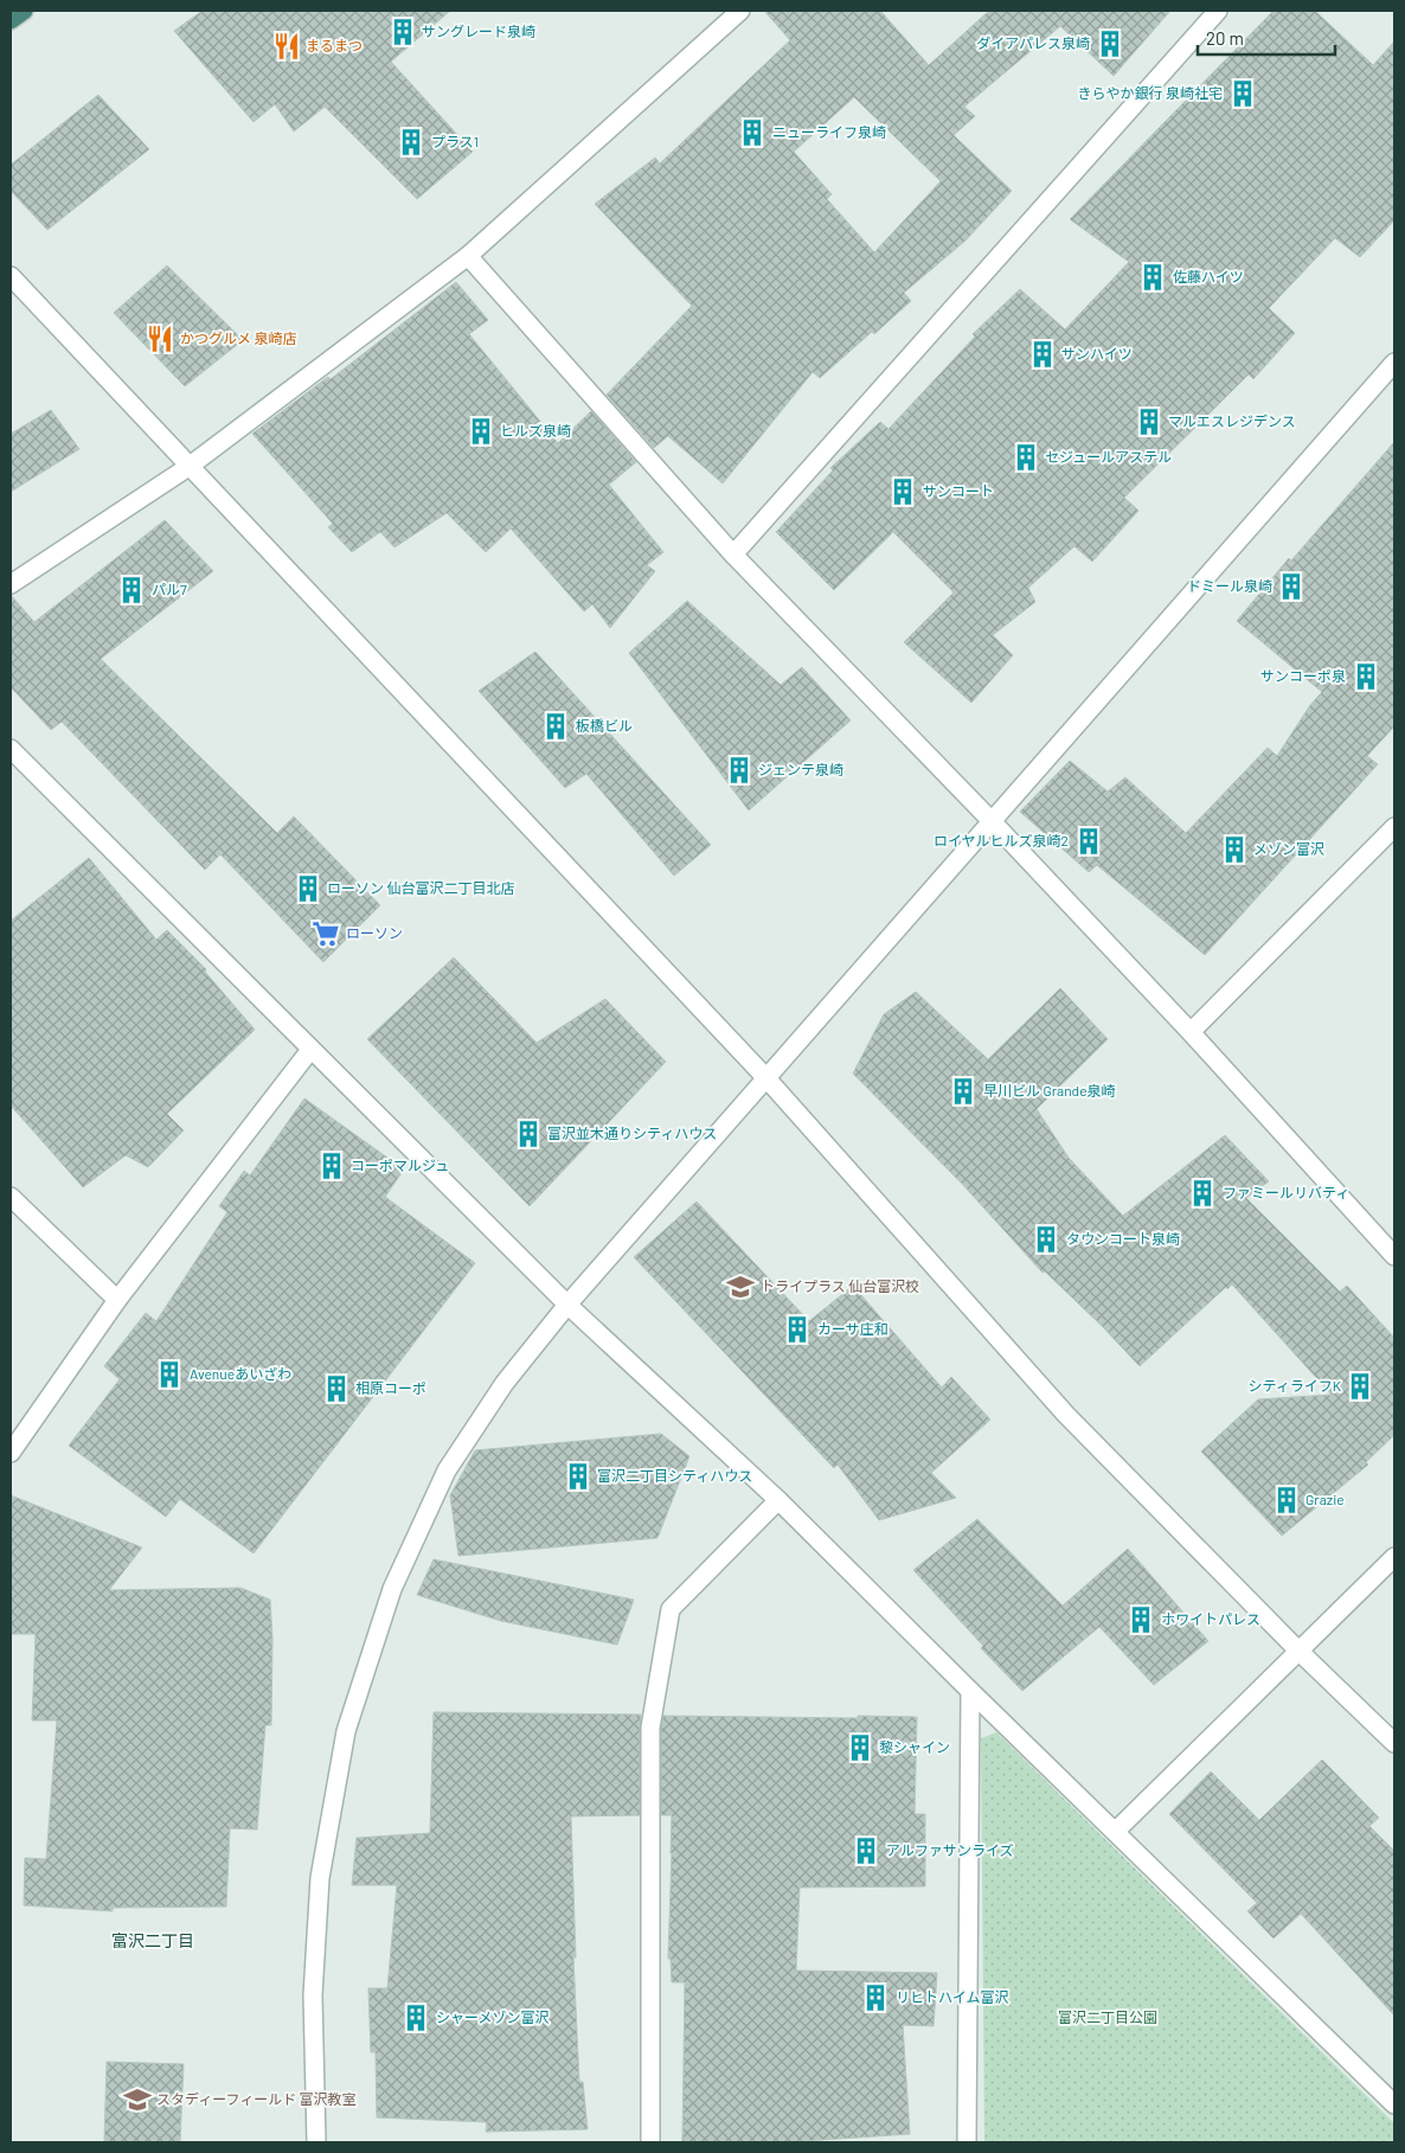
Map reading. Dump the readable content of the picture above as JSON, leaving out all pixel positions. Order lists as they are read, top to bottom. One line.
{"districts":["富沢二丁目"],"parks":["富沢二丁目公園"],"places":{"building":["サングレード泉崎","ダイアパレス泉崎","きらやか銀行 泉崎社宅","ニューライフ泉崎","プラス1","佐藤ハイツ","サンハイツ","マルエスレジデンス","ヒルズ泉崎","セジュールアステル","サンコート","ドミール泉崎","パル7","サンコーポ泉","板橋ビル","ジェンテ泉崎","ロイヤルヒルズ泉崎2","メゾン富沢","ローソン 仙台富沢二丁目北店","早川ビル Grande泉崎","富沢並木通りシティハウス","コーポマルジュ","ファミールリバティ","タウンコート泉崎","カーサ庄和","Avenueあいざわ","シティライフK","相原コーポ","富沢二丁目シティハウス","Grazie","ホワイトパレス","黎シャイン","アルファサンライズ","リヒトハイム富沢","シャーメゾン富沢"],"restaurant":["まるまつ","かつグルメ 泉崎店"],"supermarket":["ローソン"],"school or university":["トライプラス 仙台富沢校","スタディーフィールド 富沢教室"]},"scale_bar":"20 m"}
